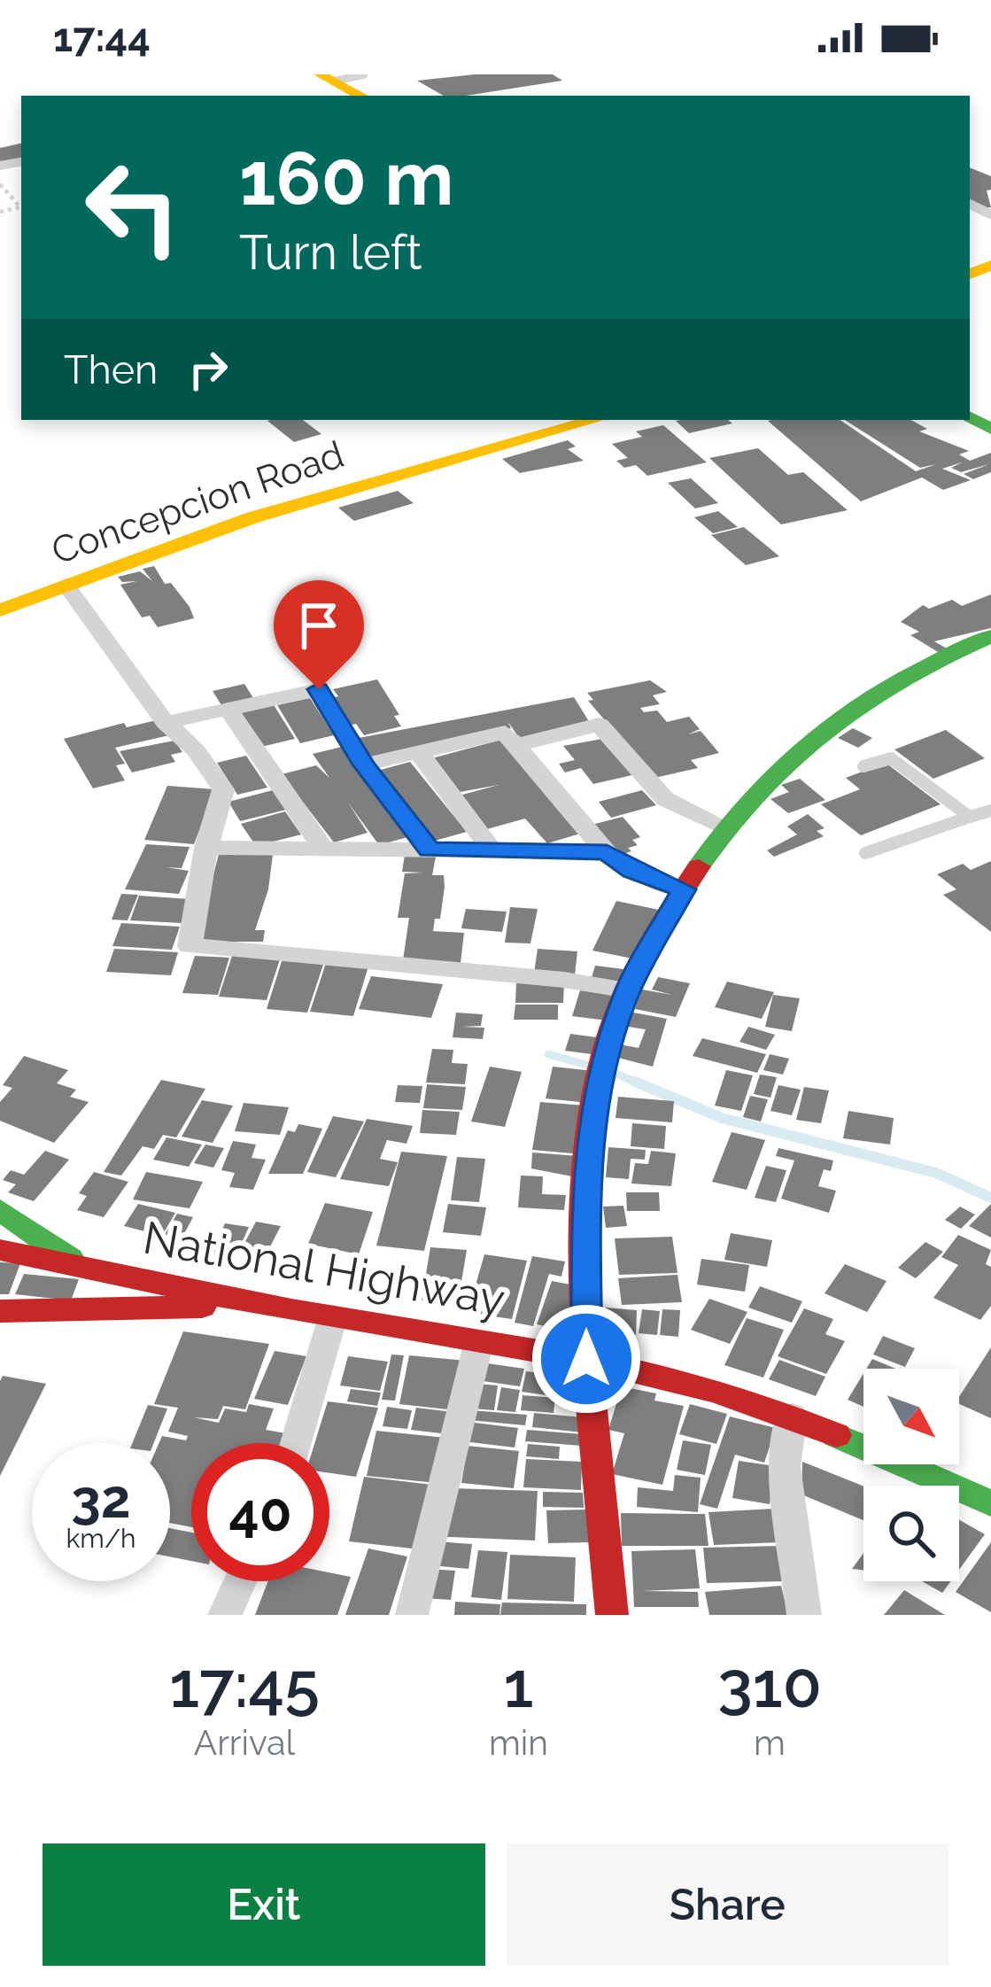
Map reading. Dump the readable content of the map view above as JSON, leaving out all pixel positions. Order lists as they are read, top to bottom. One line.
{"streets":{"main road":["Concepcion Road","National Highway"]},"north":"bottom right","page":{"status":"17:44","turn":["160 m","Turn left"],"then":"Then","speed":"32 km/h","limit":"40","eta":["17:45","Arrival","1","min","310","m"],"buttons":["Exit","Share"]}}
